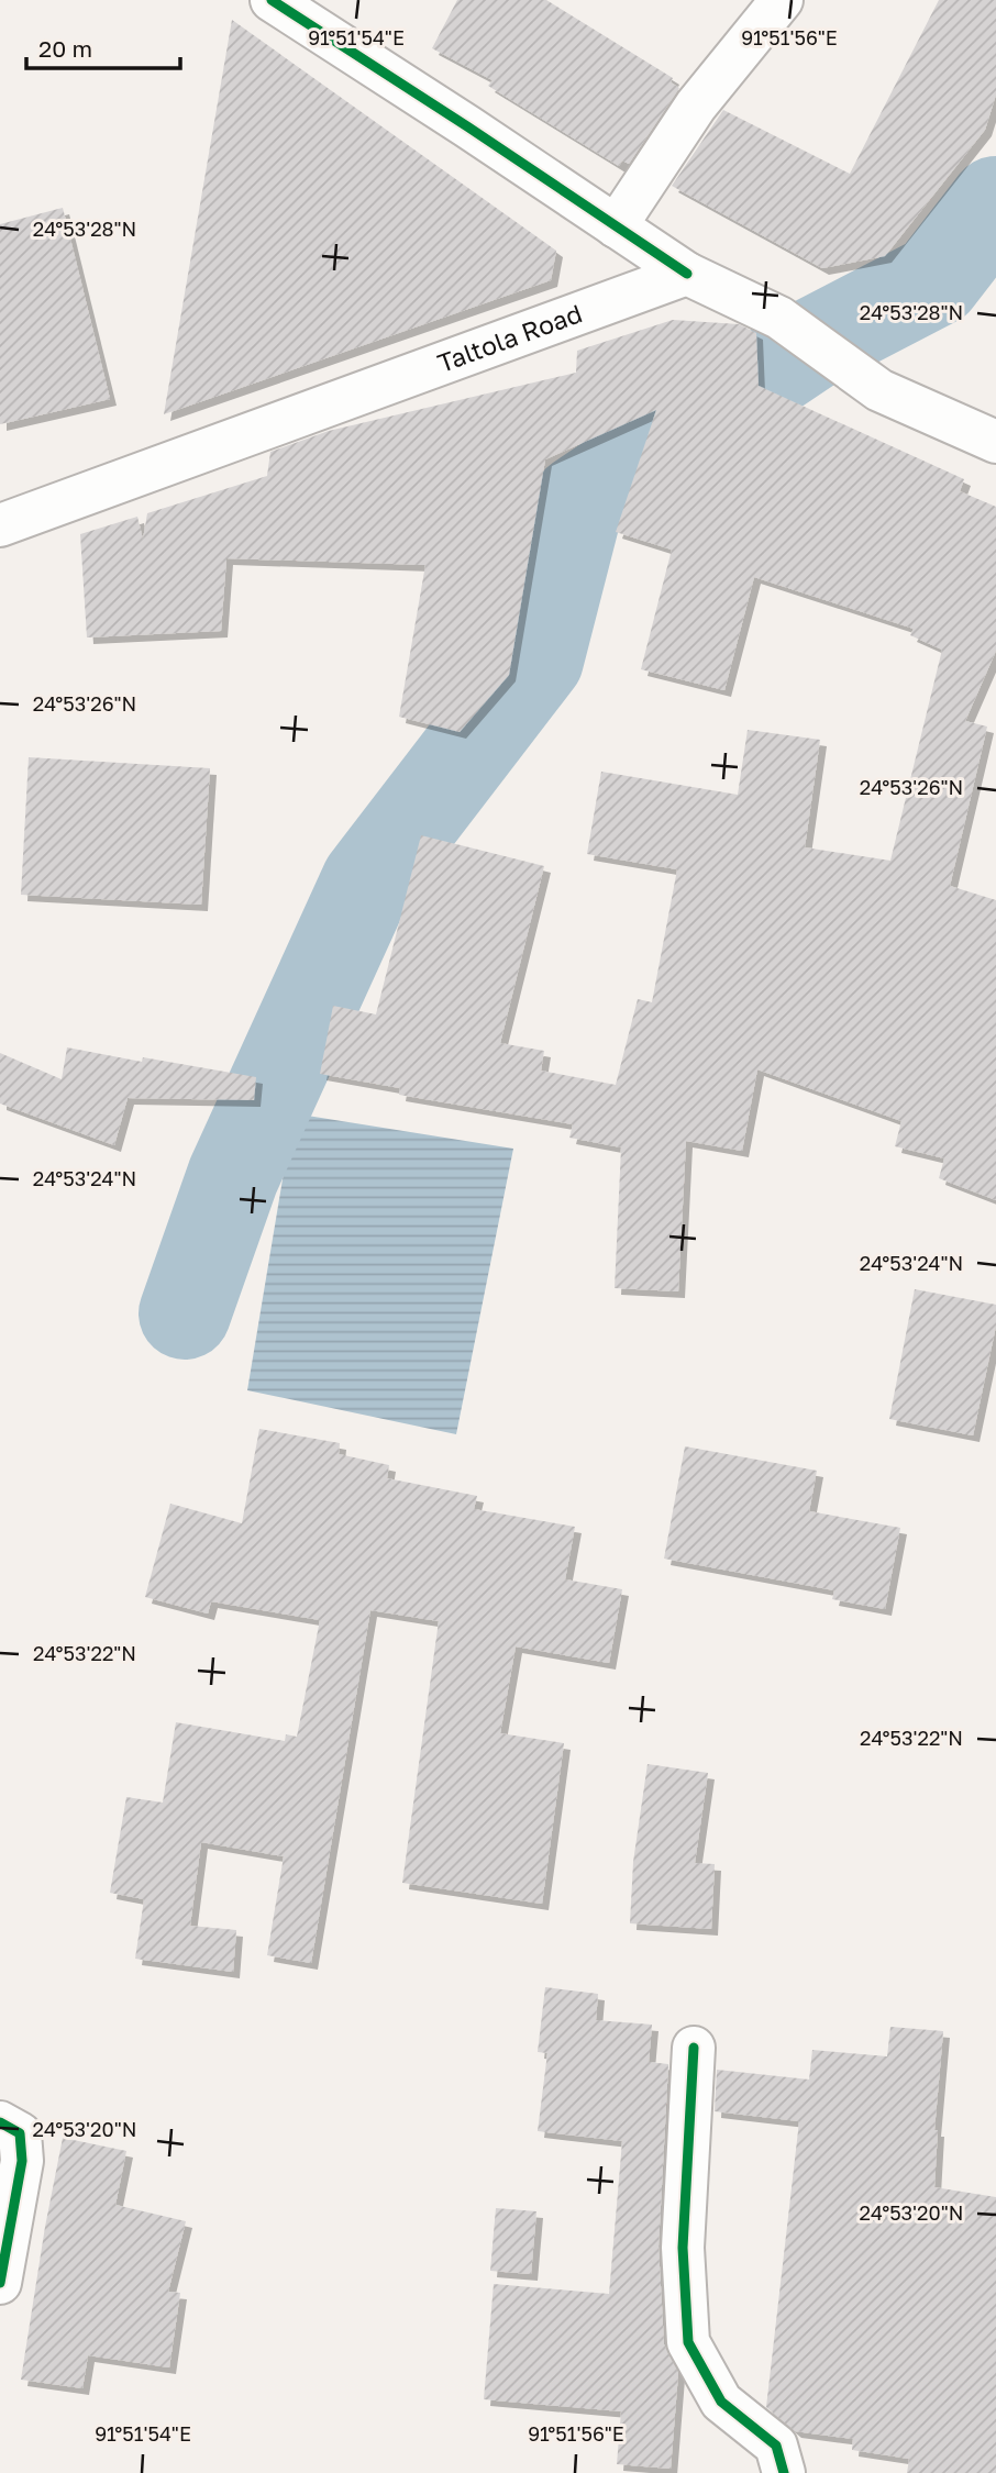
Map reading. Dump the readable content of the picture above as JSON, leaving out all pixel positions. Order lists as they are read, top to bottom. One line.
{"streets":{"street":["Taltola Road"]},"scale_bar":"20 m","coordinates":["91°51'54\"E","91°51'56\"E","24°53'28\"N","24°53'26\"N","24°53'24\"N","24°53'22\"N","24°53'20\"N"]}
